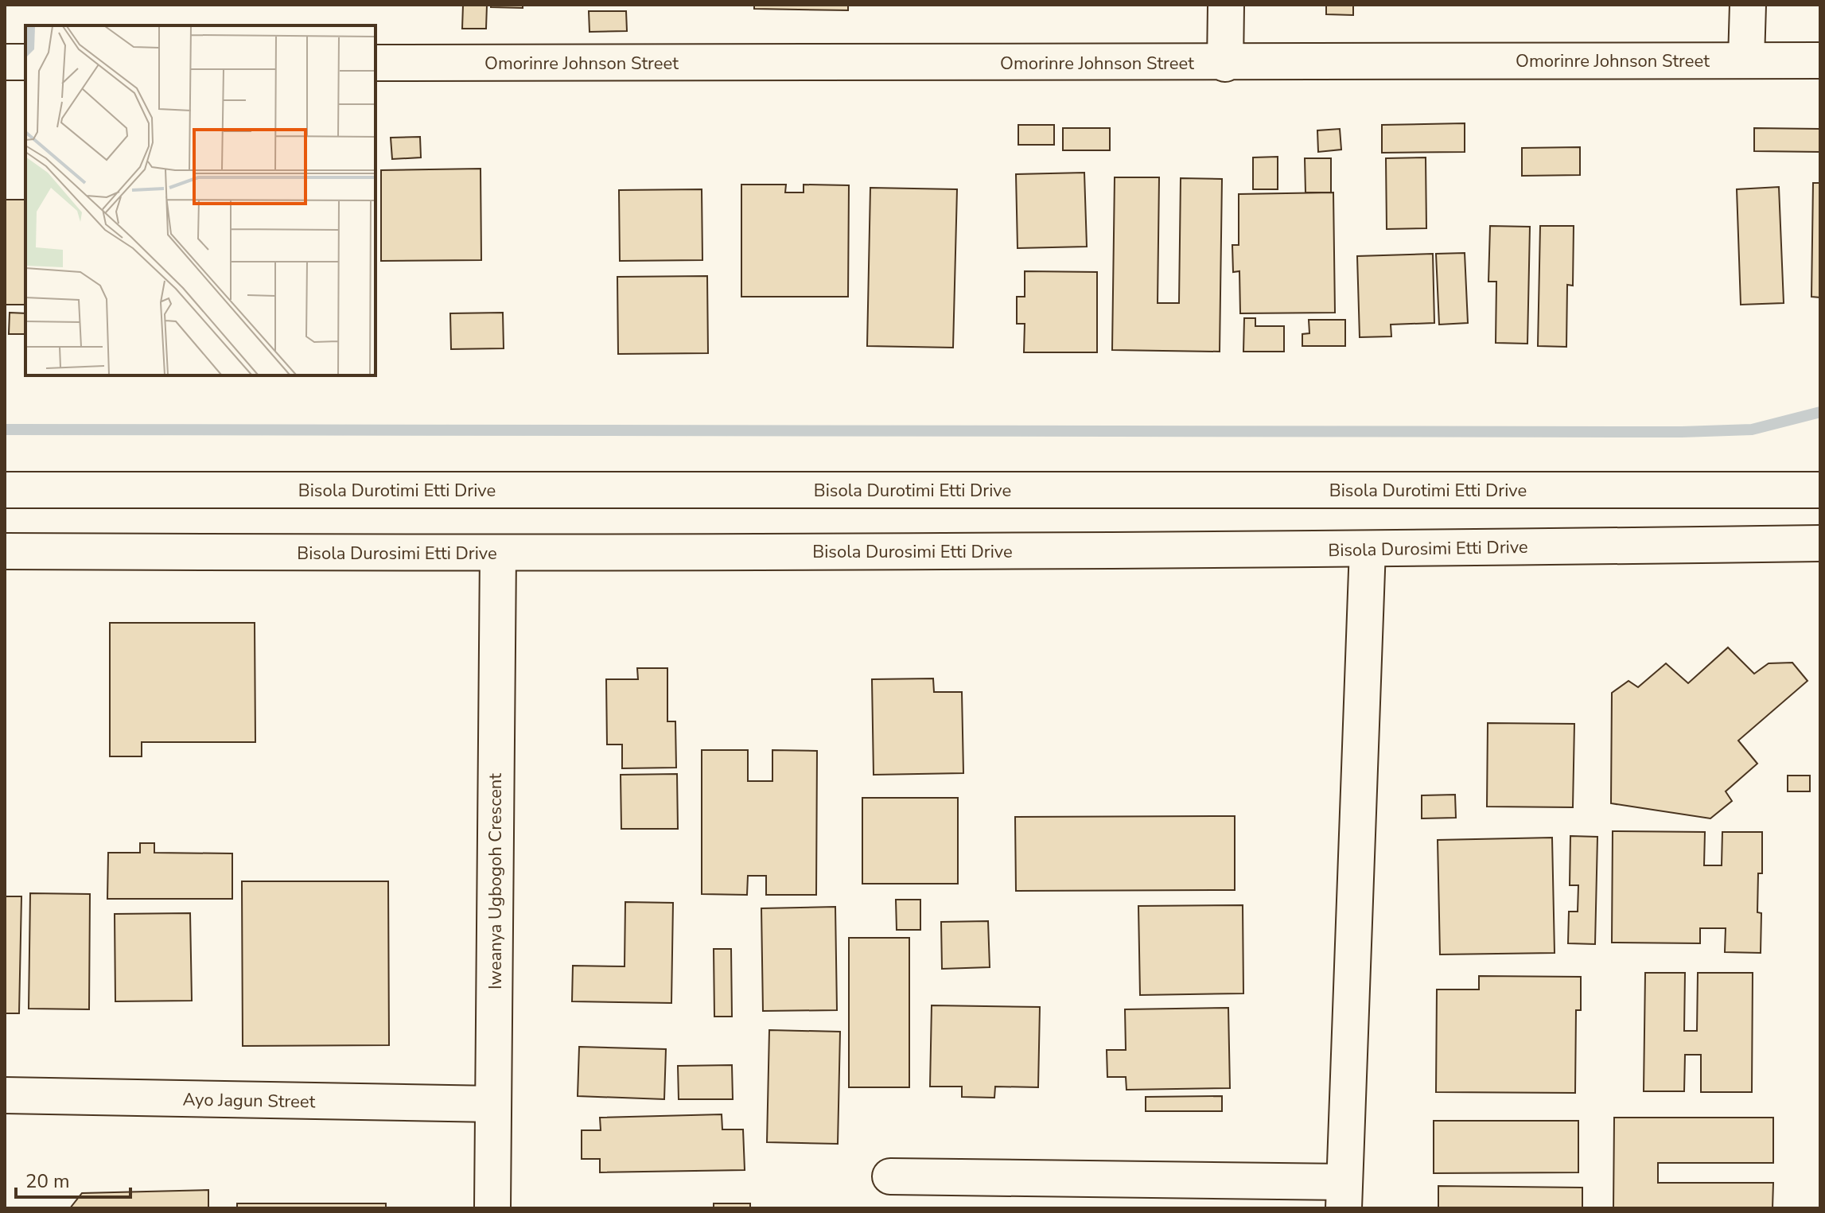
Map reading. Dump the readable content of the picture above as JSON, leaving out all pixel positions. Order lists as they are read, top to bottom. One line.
{"streets":{"street":["Omorinre Johnson Street","Bisola Durotimi Etti Drive","Bisola Durosimi Etti Drive","Iweanya Ugbogoh Crescent","Ayo Jagun Street"]},"crossings":[["Bisola Durosimi Etti Drive","Iweanya Ugbogoh Crescent"],["Iweanya Ugbogoh Crescent","Ayo Jagun Street"]],"scale_bar":"20 m"}
